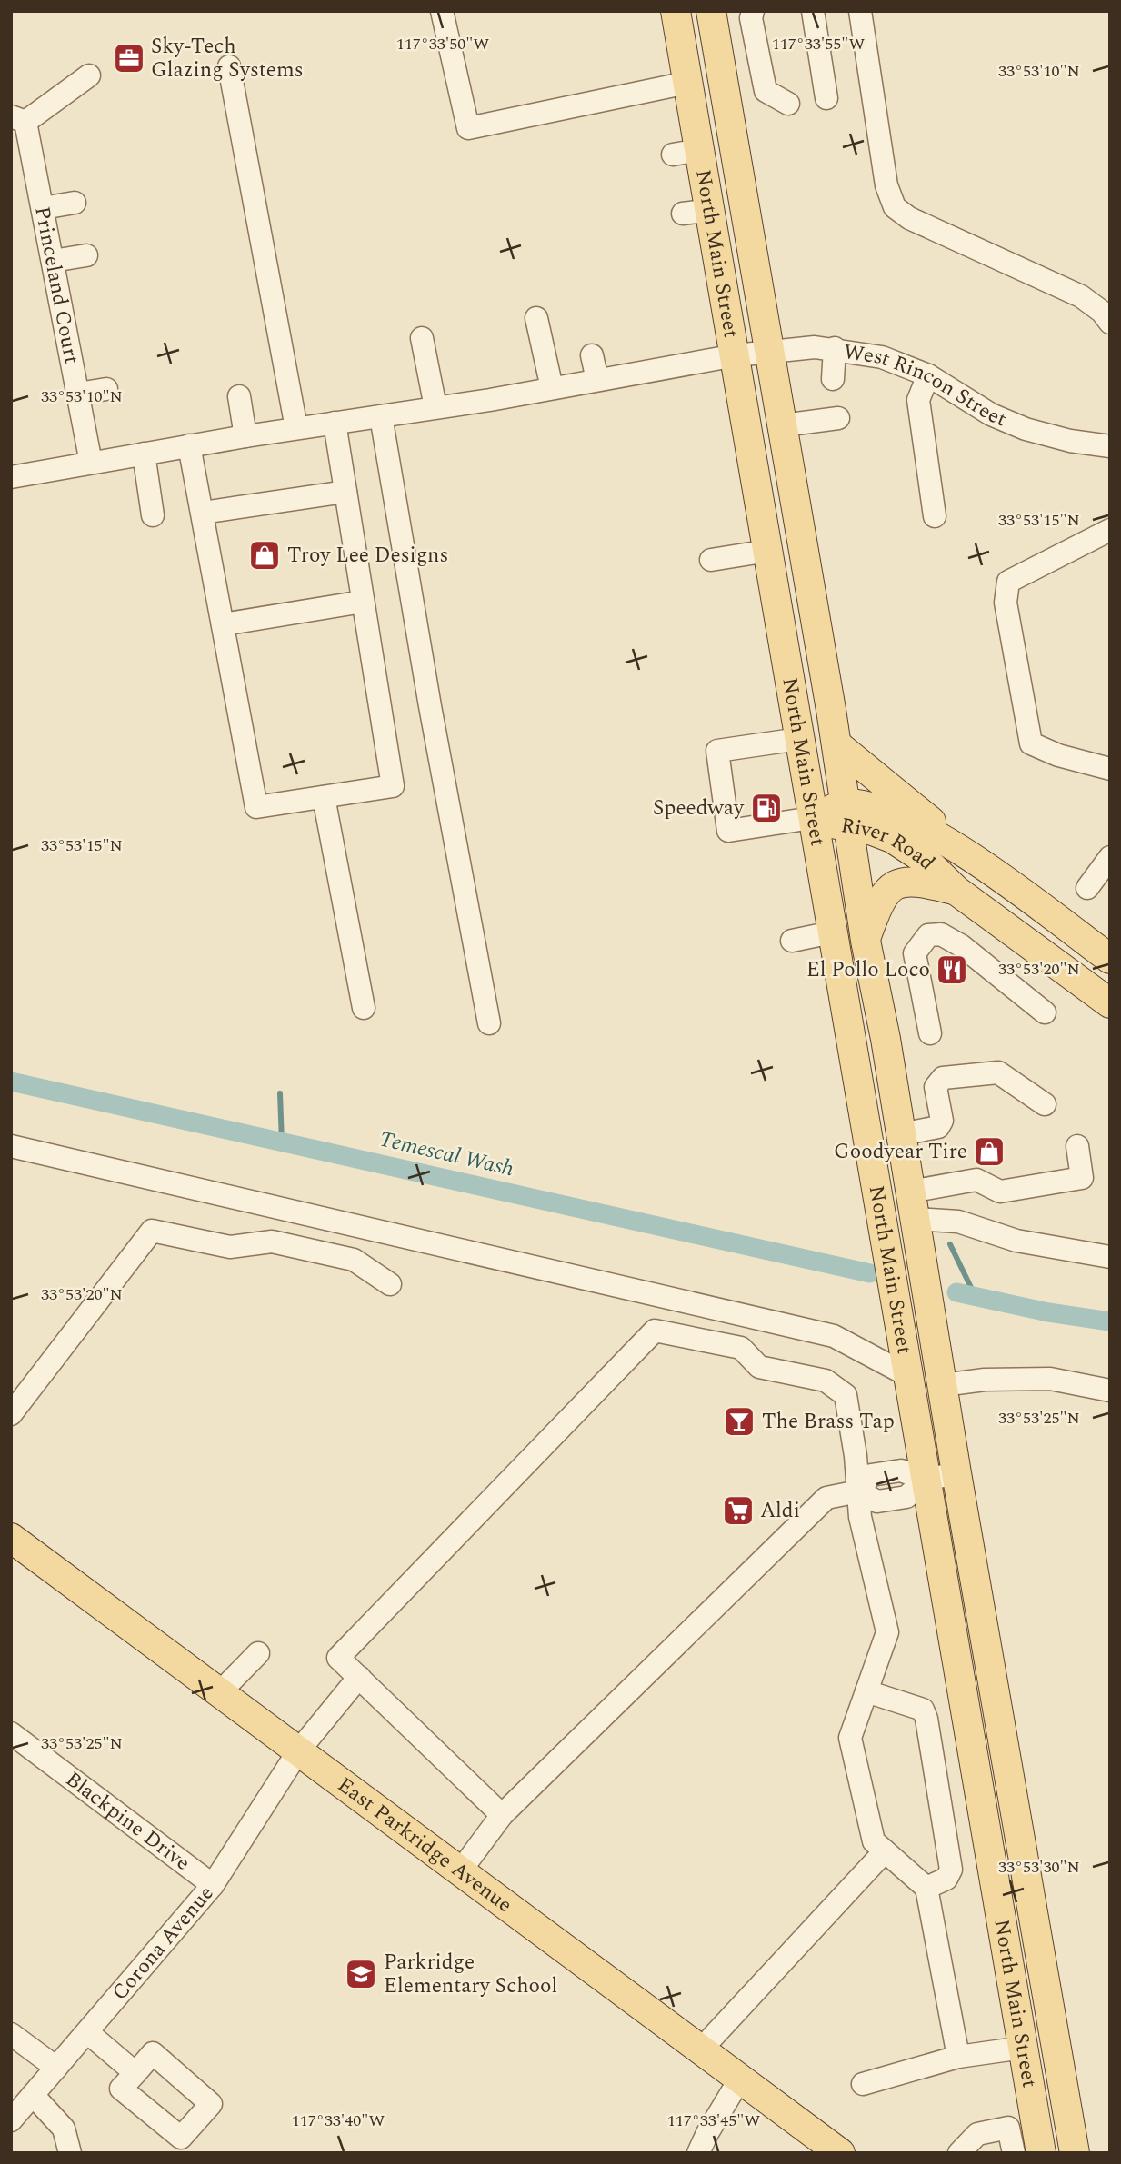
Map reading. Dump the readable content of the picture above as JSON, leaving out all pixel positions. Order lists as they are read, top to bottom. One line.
{"streets":{"main road":["North Main Street","River Road","East Parkridge Avenue"],"street":["Princeland Court","West Rincon Street","Blackpine Drive","Corona Avenue"]},"crossings":[["North Main Street","West Rincon Street"],["North Main Street","River Road"],["Princeland Court","West Rincon Street"],["Blackpine Drive","Corona Avenue"],["East Parkridge Avenue","Corona Avenue"]],"water":["Temescal Wash"],"places":{"office":["Sky-Tech Glazing Systems"],"shop":["Troy Lee Designs","Goodyear Tire"],"fuel station":["Speedway"],"restaurant":["El Pollo Loco"],"bar":["The Brass Tap"],"supermarket":["Aldi"],"school or university":["Parkridge Elementary School"]},"coordinates":["117°33'50\"W","117°33'55\"W","33°53'10\"N","33°53'15\"N","33°53'20\"N","33°53'25\"N","33°53'30\"N","117°33'40\"W","117°33'45\"W"]}
